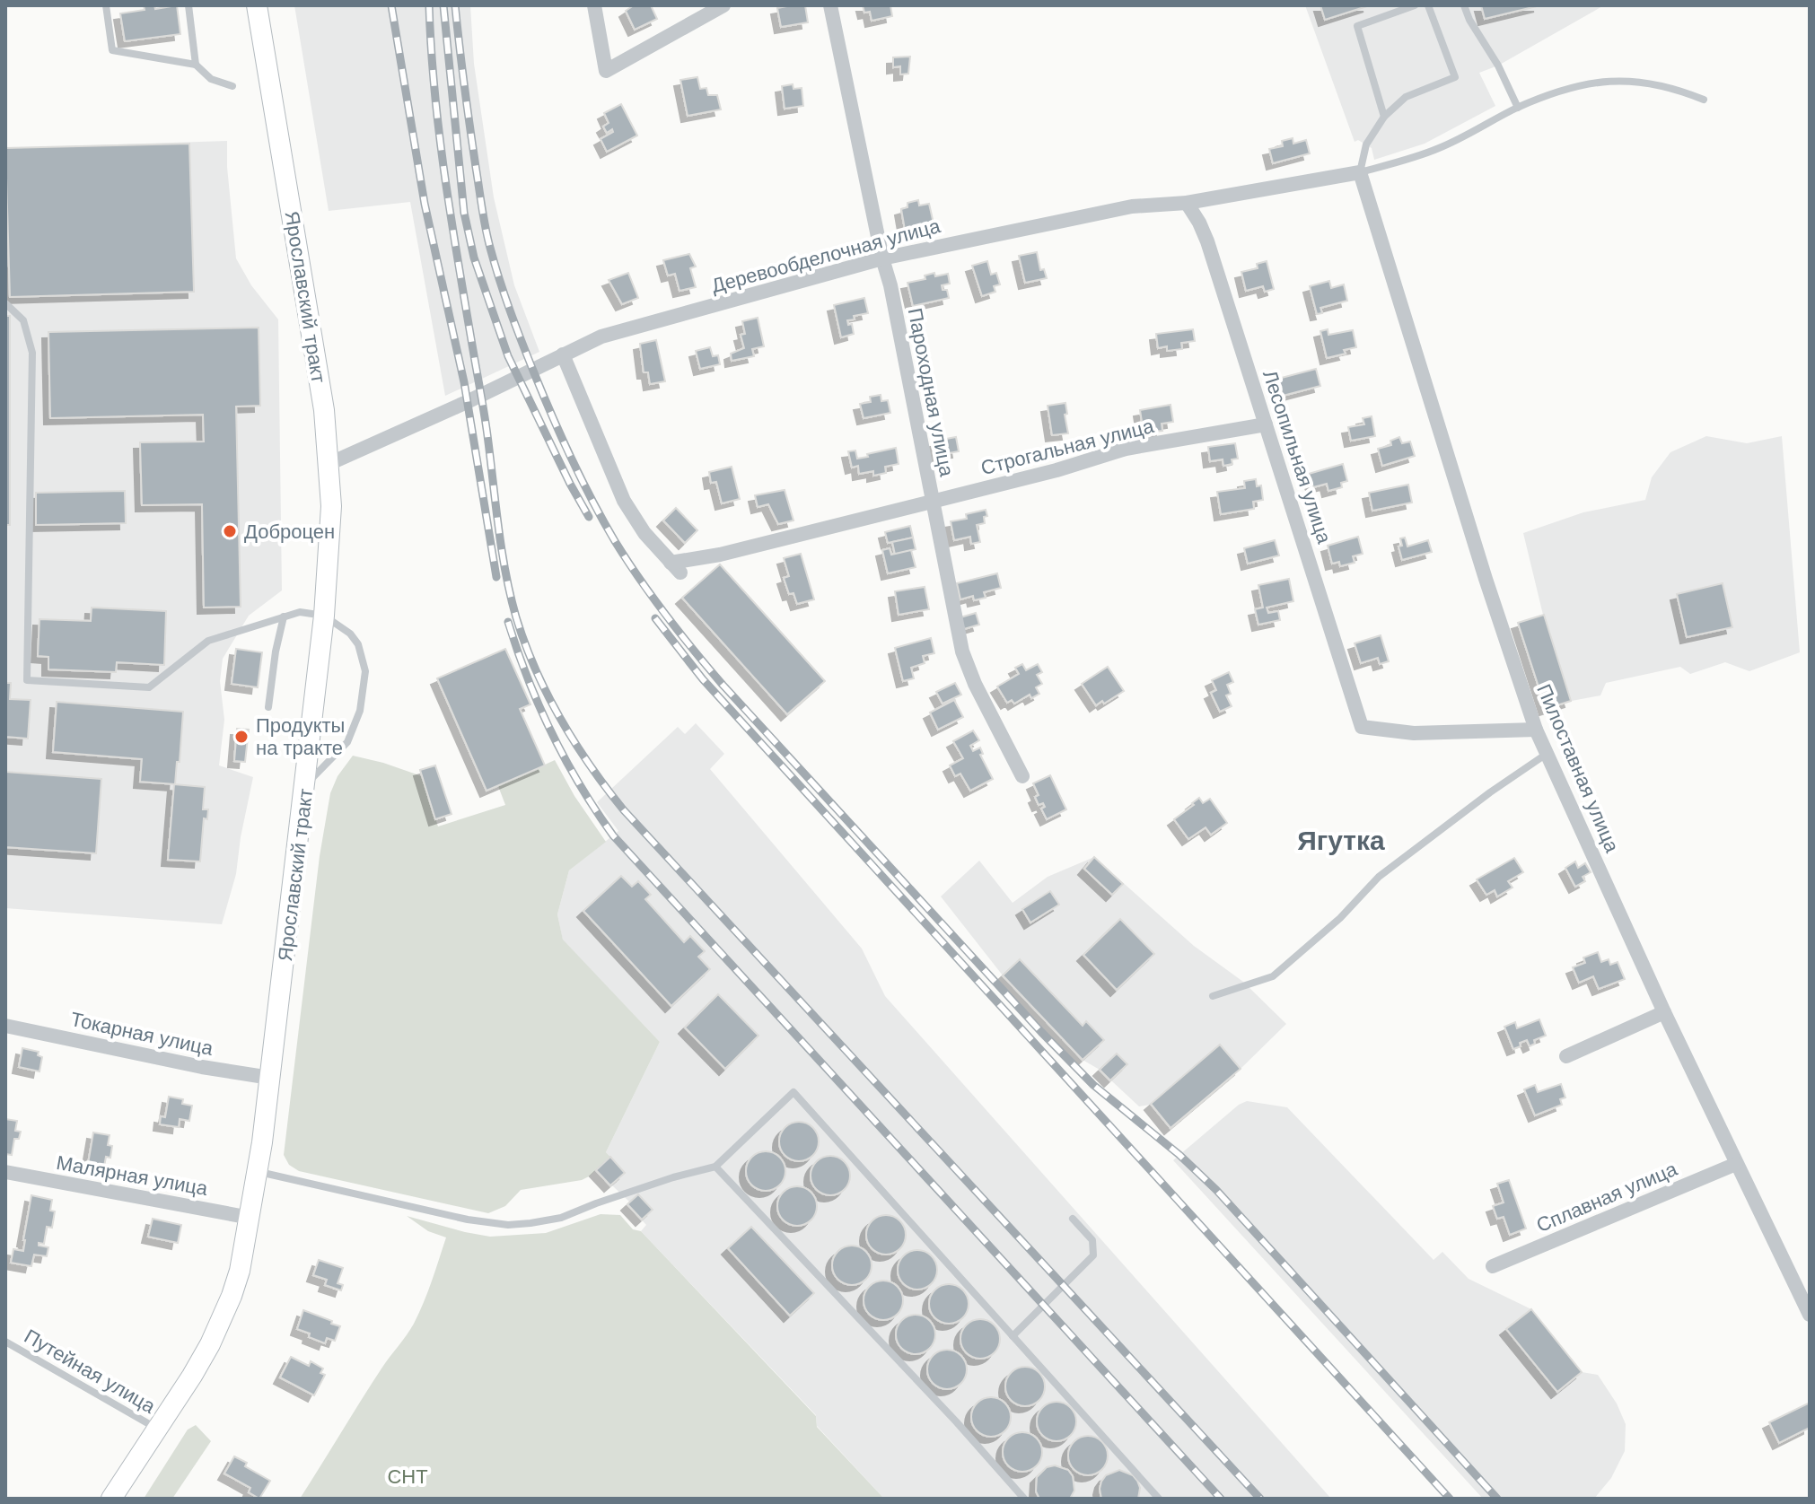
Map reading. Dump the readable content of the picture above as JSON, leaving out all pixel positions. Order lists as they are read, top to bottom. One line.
{"streets":{"street":["Деревообделочная улица","Ярославский тракт","Пароходная улица","Строгальная улица","Лесопильная улица","Пилоставная улица","Токарная улица","Малярная улица","Сплавная улица"],"lane":["Путейная улица"]},"crossings":[["Деревообделочная улица","Ярославский тракт"],["Деревообделочная улица","Пароходная улица"],["Деревообделочная улица","Строгальная улица"],["Деревообделочная улица","Лесопильная улица"],["Деревообделочная улица","Пилоставная улица"],["Ярославский тракт","Токарная улица"],["Ярославский тракт","Малярная улица"],["Ярославский тракт","Путейная улица"],["Пароходная улица","Строгальная улица"],["Строгальная улица","Лесопильная улица"],["Лесопильная улица","Пилоставная улица"],["Пилоставная улица","Сплавная улица"]],"districts":["Ягутка"],"parks":["СНТ"],"places":["Доброцен","Продукты на тракте"]}
